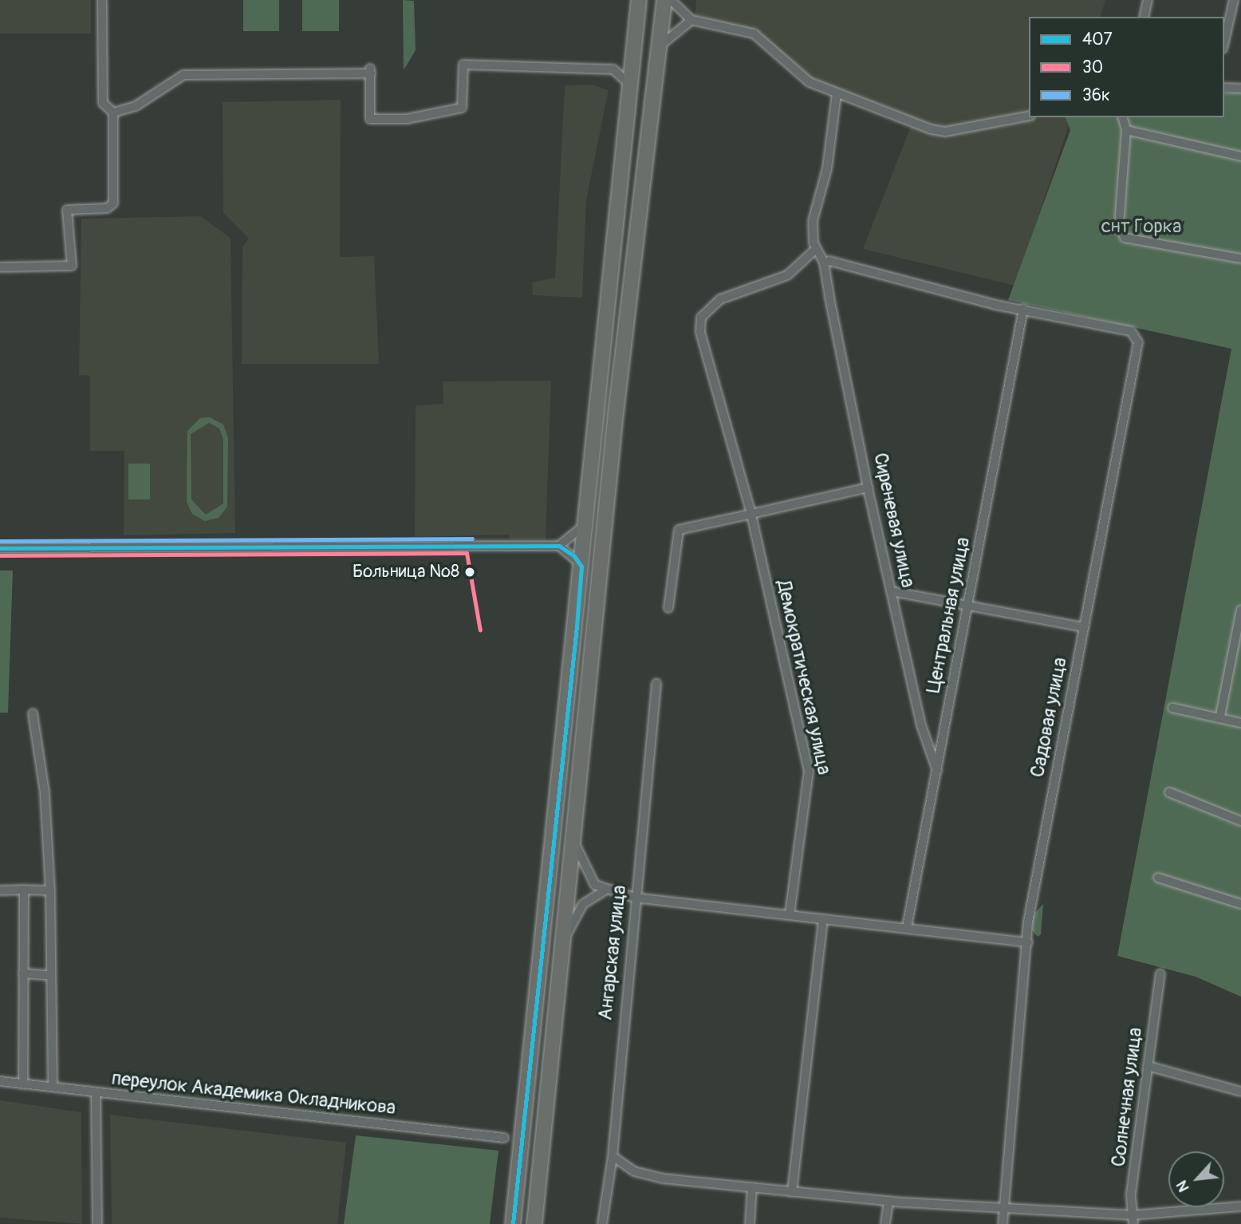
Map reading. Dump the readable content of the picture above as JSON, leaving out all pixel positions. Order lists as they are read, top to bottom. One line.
{"streets":{"street":["Сиреневая улица","Центральная улица","Демократическая улица","Садовая улица","Ангарская улица","переулок Академика Окладникова","Солнечная улица"]},"crossings":[["Сиреневая улица","Центральная улица"],["Сиреневая улица","Демократическая улица"],["Сиреневая улица","Садовая улица"],["Центральная улица","Садовая улица"]],"parks":["снт Горка"],"places":["Больница №8"],"lines":["transit line 36к","transit line 407","transit line 30"],"legend":["407","30","36к"],"north":"bottom left"}
